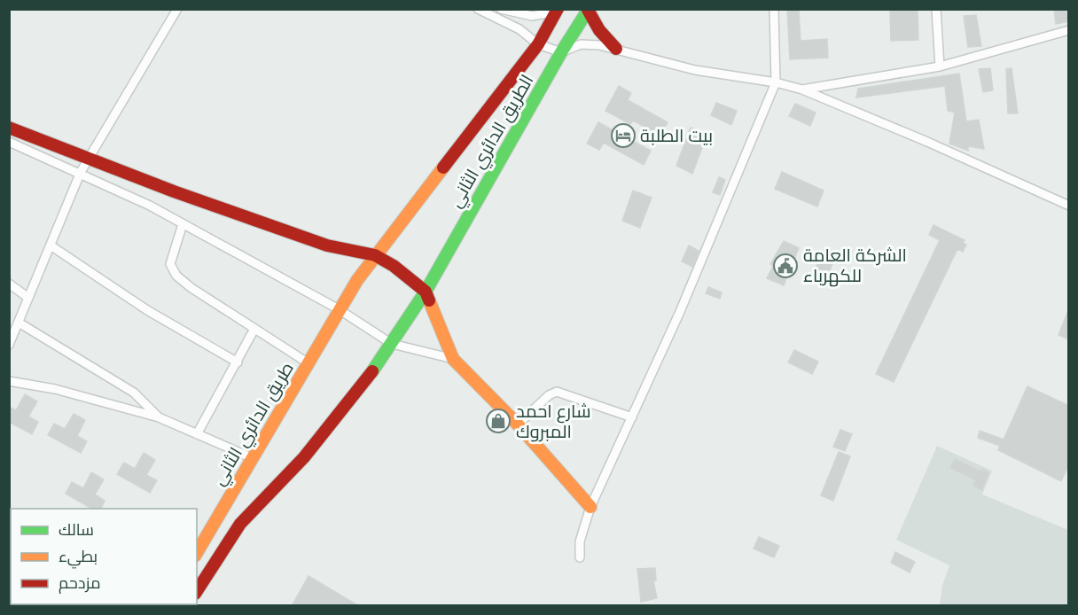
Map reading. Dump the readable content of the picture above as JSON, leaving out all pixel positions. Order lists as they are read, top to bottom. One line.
{"streets":{"main road":["الطريق الدائري الثاني","طريق الدائري الثاني"]},"crossings":[["الطريق الدائري الثاني","طريق الدائري الثاني"]],"places":{"hotel":["بيت الطلبة"],"public building":["الشركة العامة للكهرباء"],"shop":["شارع احمد المبروك"]},"legend":["سالك","بطيء","مزدحم"]}
